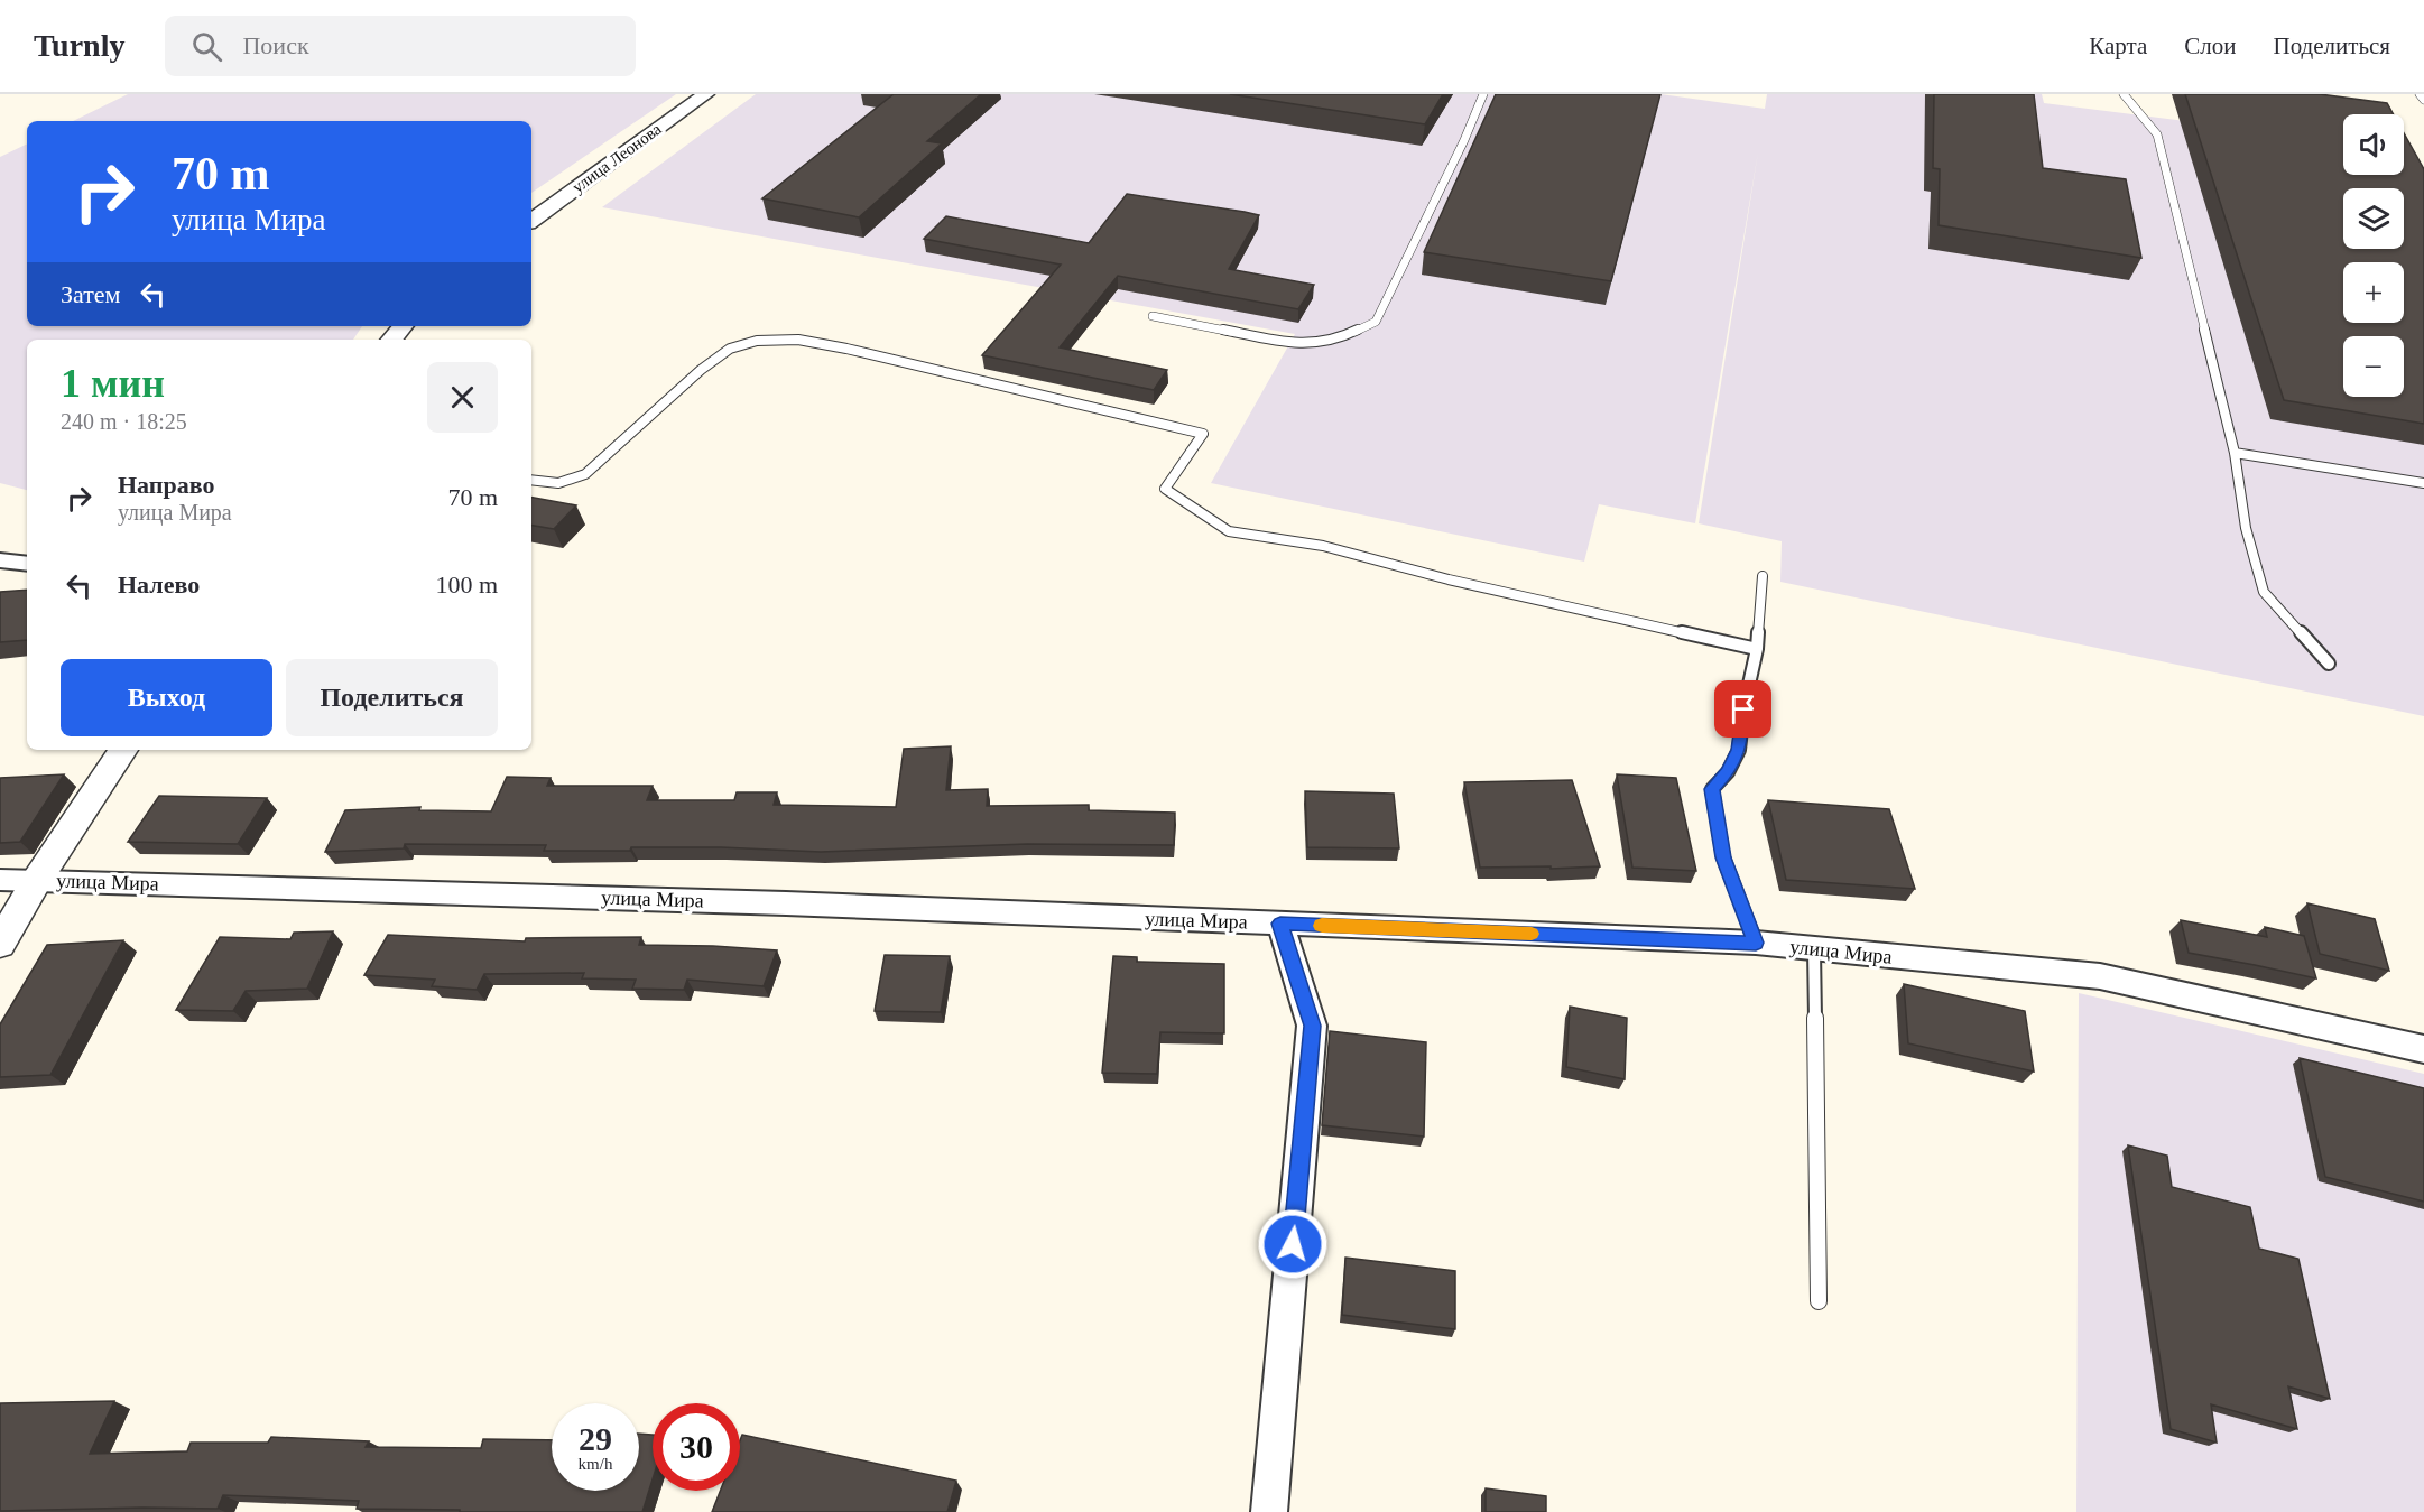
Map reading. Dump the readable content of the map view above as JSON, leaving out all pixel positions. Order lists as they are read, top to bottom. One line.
{"streets":{"street":["улица Леонова","улица Мира"]},"page":{"header":"Turnly","search":"Поиск","nav":["Карта","Слои","Поделиться"],"map_buttons":["+","−"],"turn":["70 m","улица Мира"],"then":"Затем","heading":["1 мин","240 m · 18:25"],"list":[{"name":"Направо","note":"улица Мира","value":"70 m"},{"name":"Налево","value":"100 m"}],"buttons":["Выход","Поделиться"],"speed":"29 km/h","limit":"30"}}
